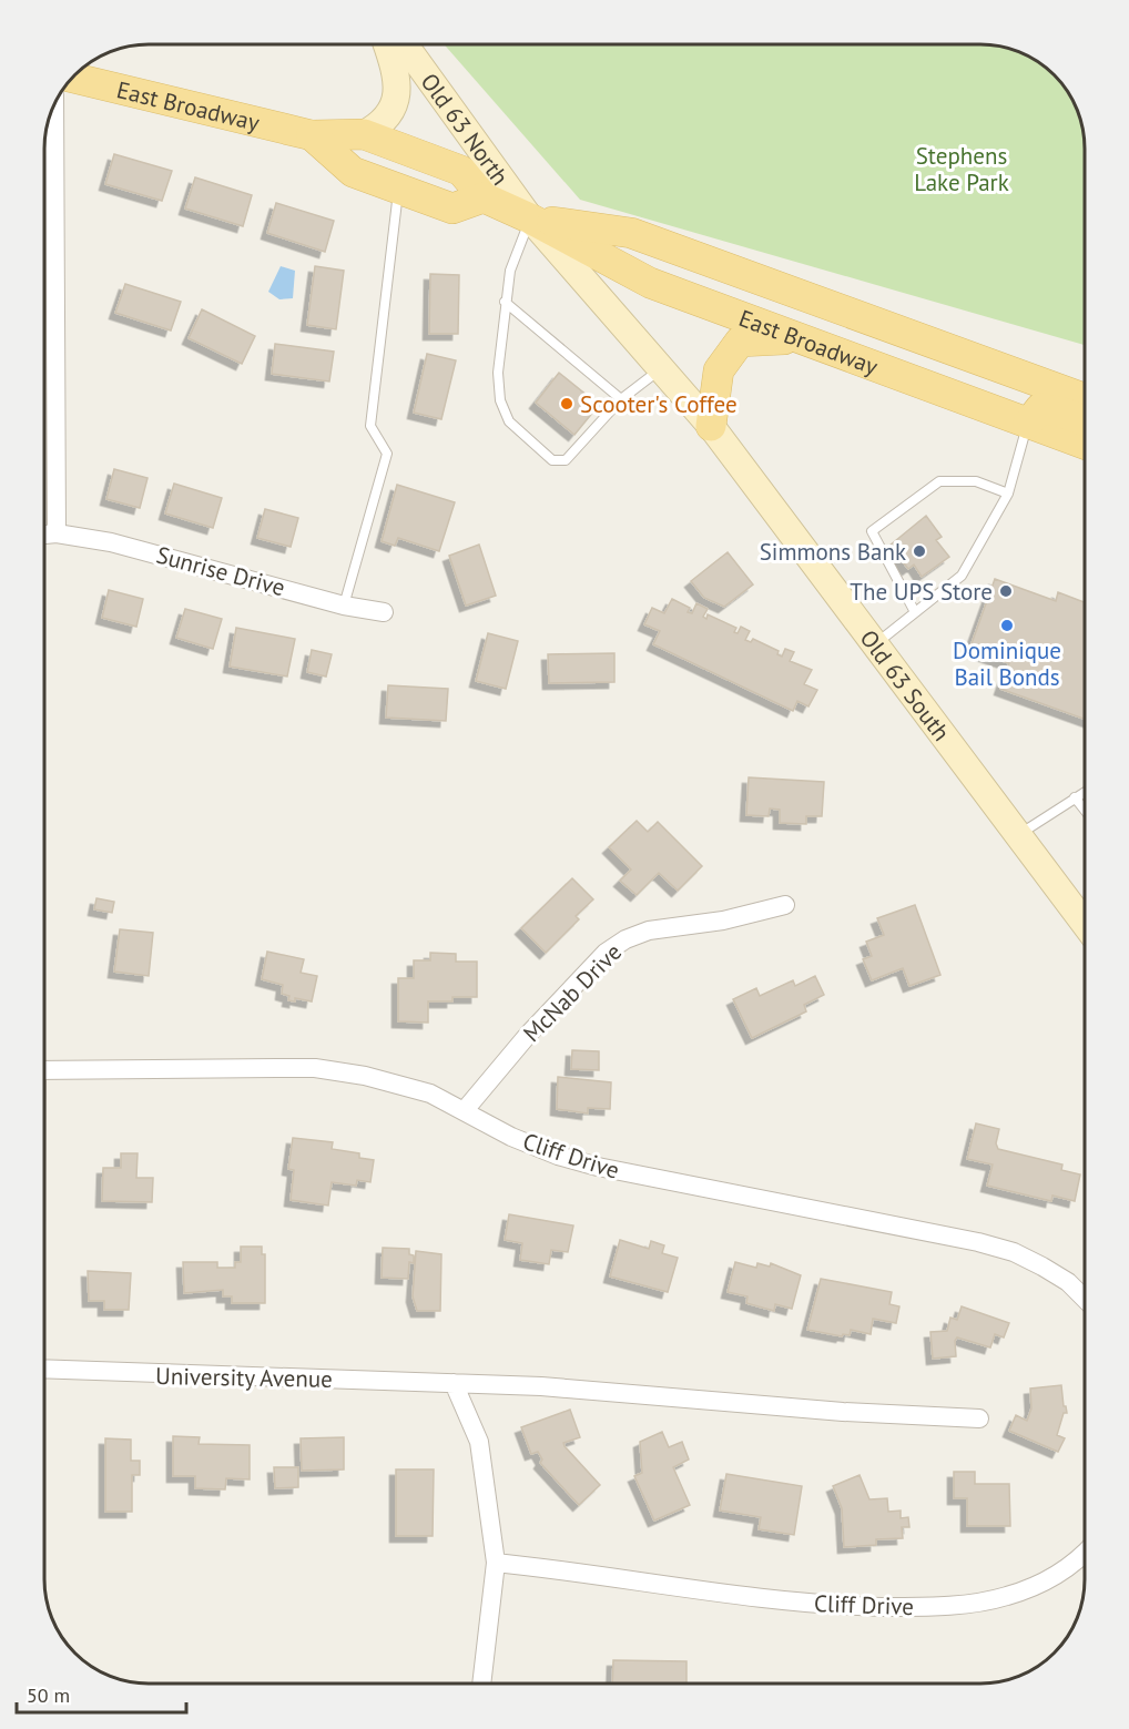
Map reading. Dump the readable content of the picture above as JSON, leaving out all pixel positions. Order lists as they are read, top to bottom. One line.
{"streets":{"main road":["East Broadway","Old 63 North","Old 63 South"],"street":["Sunrise Drive","McNab Drive","Cliff Drive","University Avenue"]},"crossings":[["East Broadway","Old 63 North"],["East Broadway","Old 63 South"],["Old 63 North","Old 63 South"],["McNab Drive","Cliff Drive"]],"parks":["Stephens Lake Park"],"places":["Scooter's Coffee","Simmons Bank","The UPS Store","Dominique Bail Bonds"],"scale_bar":"50 m"}
